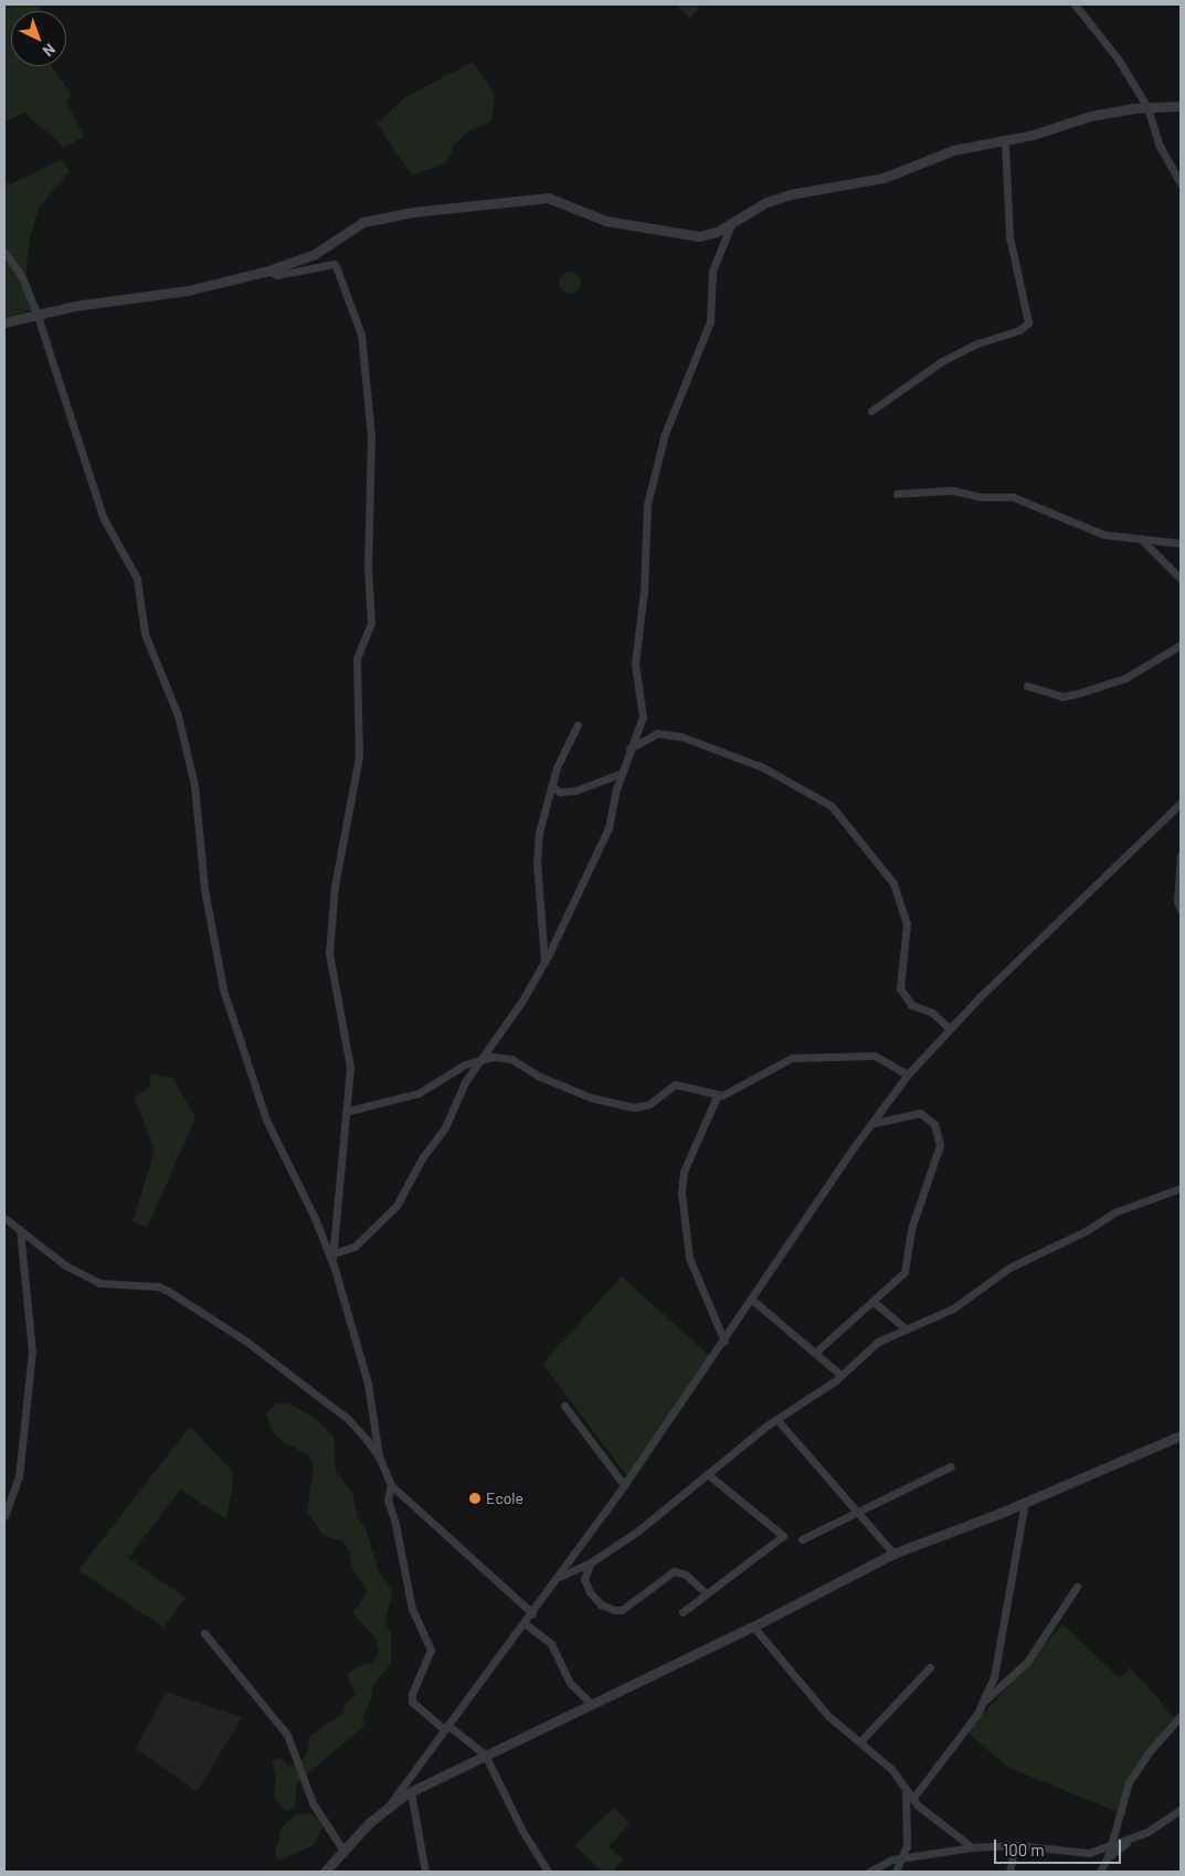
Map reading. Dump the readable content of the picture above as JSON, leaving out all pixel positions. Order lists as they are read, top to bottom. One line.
{"places":["Ecole"],"scale_bar":"100 m","north":"bottom right"}
